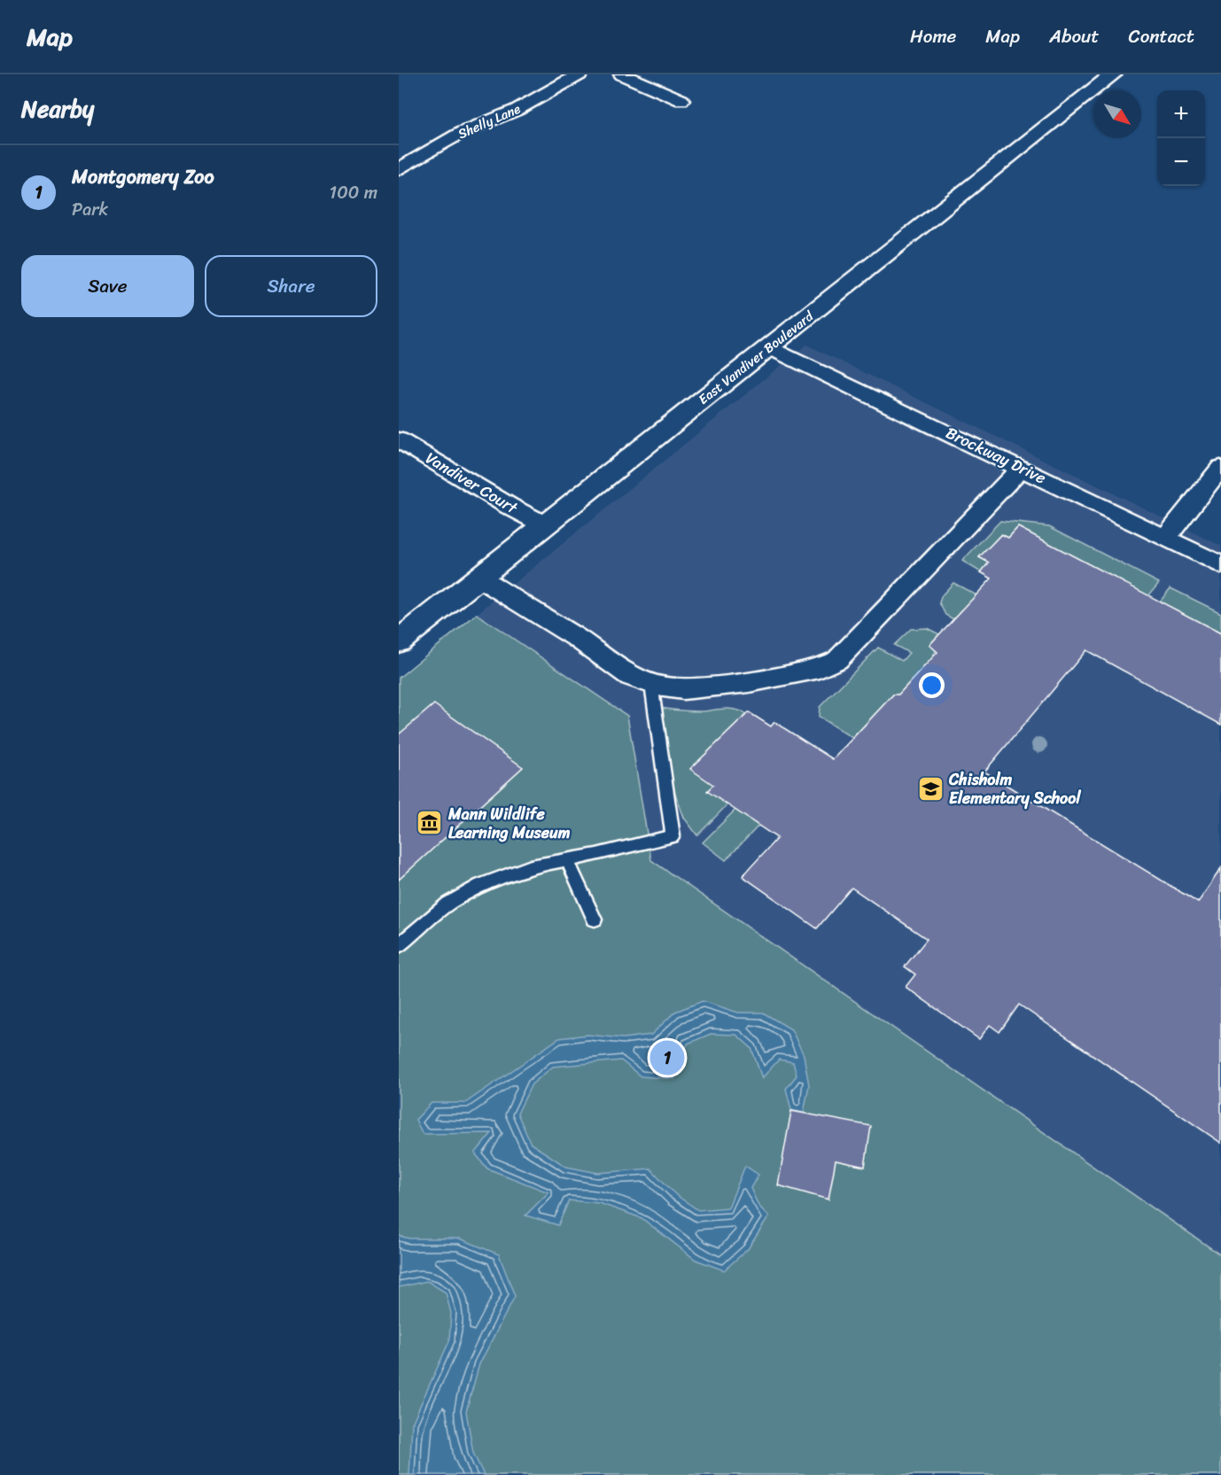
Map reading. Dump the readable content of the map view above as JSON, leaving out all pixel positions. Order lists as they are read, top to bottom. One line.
{"streets":{"street":["Shelly Lane","East Vandiver Boulevard","Brockway Drive","Vandiver Court"]},"crossings":[["East Vandiver Boulevard","Brockway Drive"],["East Vandiver Boulevard","Vandiver Court"]],"places":{"school or university":["Chisholm Elementary School"],"museum":["Mann Wildlife Learning Museum"]},"north":"bottom right","page":{"header":"Map","nav":["Home","Map","About","Contact"],"heading":"Nearby","map_buttons":["+","−"],"list":[{"mark":"1","name":"Montgomery Zoo","note":"Park","value":"100 m"}],"buttons":["Save","Share"],"pins":"1"}}
